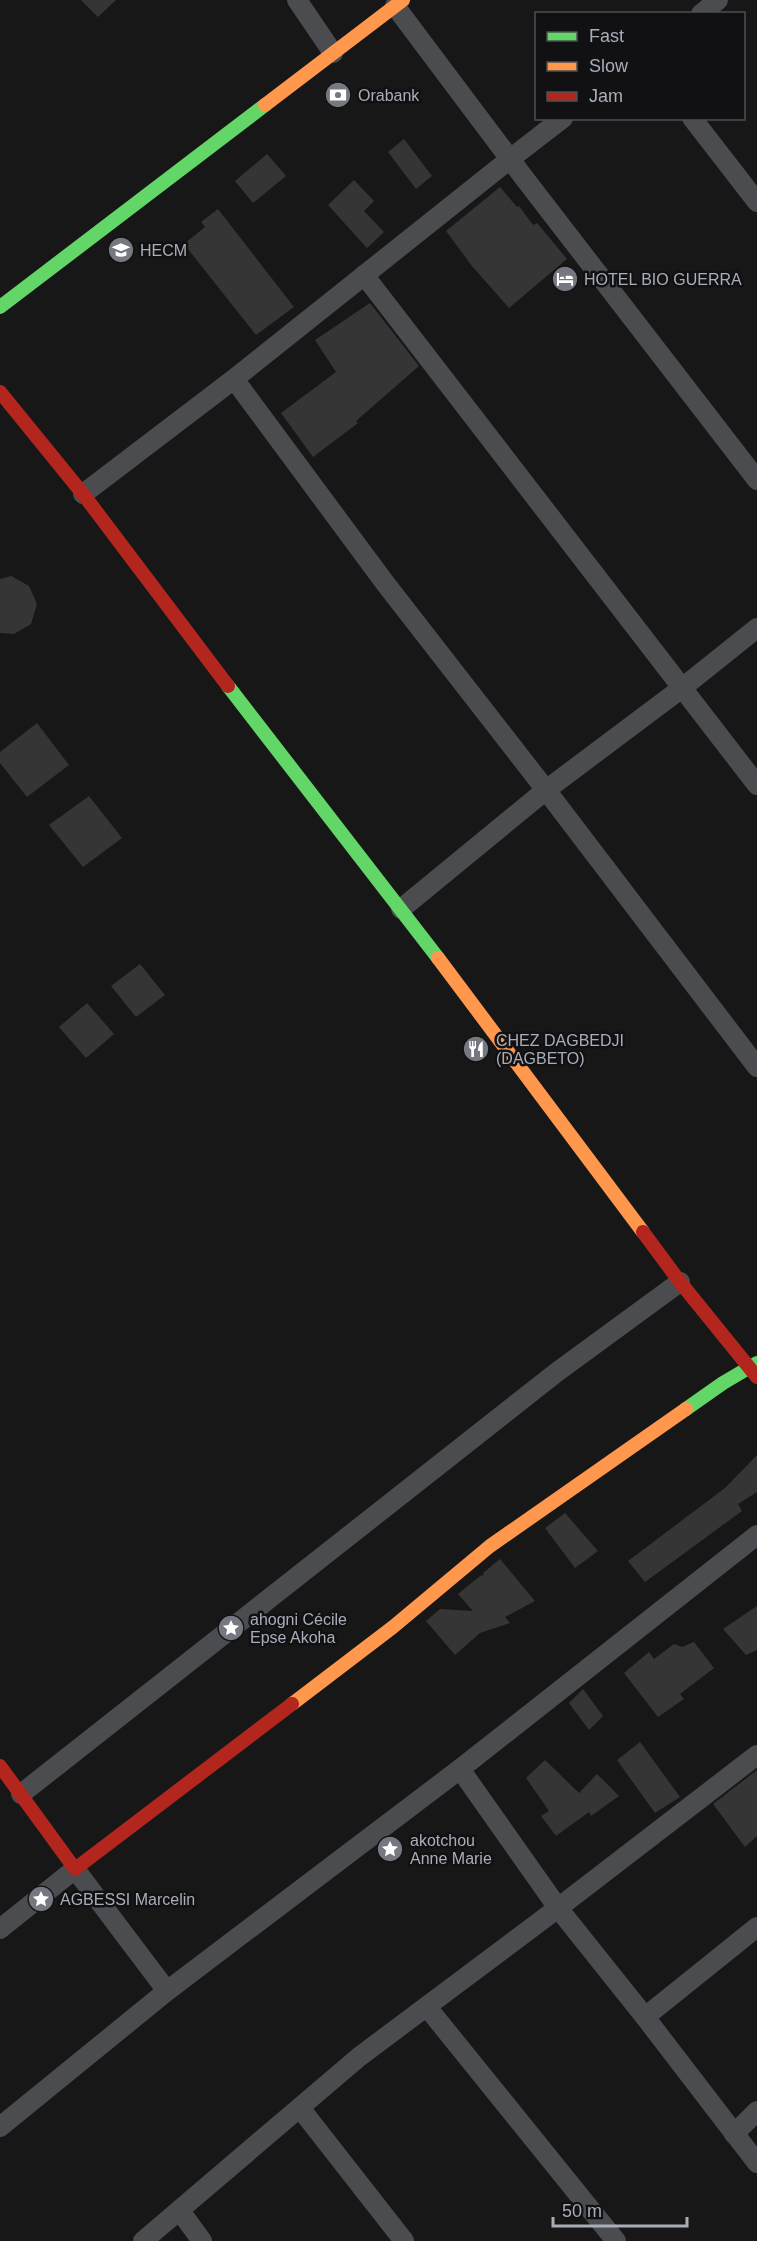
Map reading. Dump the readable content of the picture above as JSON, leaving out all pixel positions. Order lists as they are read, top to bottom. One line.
{"places":{"bank":["Orabank"],"school or university":["HECM"],"hotel":["HOTEL BIO GUERRA"],"restaurant":["CHEZ DAGBEDJI (DAGBETO)"],"place":["ahogni Cécile Epse Akoha","akotchou Anne Marie","AGBESSI Marcelin"]},"legend":["Fast","Slow","Jam"],"scale_bar":"50 m"}
